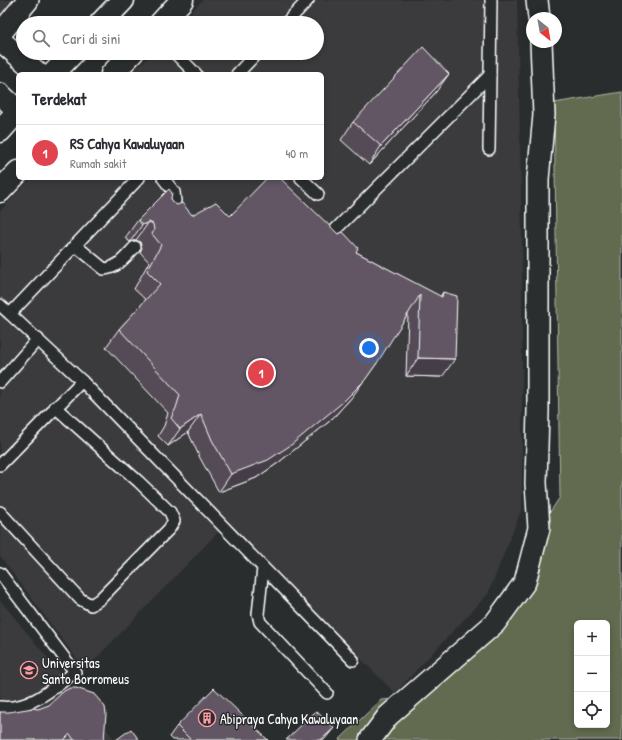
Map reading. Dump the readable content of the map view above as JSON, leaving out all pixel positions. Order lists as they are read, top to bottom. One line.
{"places":{"school or university":["Universitas Santo Borromeus"],"building":["Abipraya Cahya Kawaluyaan"]},"north":"bottom right","page":{"search":"Cari di sini","heading":"Terdekat","list":[{"mark":"1","name":"RS Cahya Kawaluyaan","note":"Rumah sakit","value":"40 m"}],"pins":"1","map_buttons":["+","−"]}}
